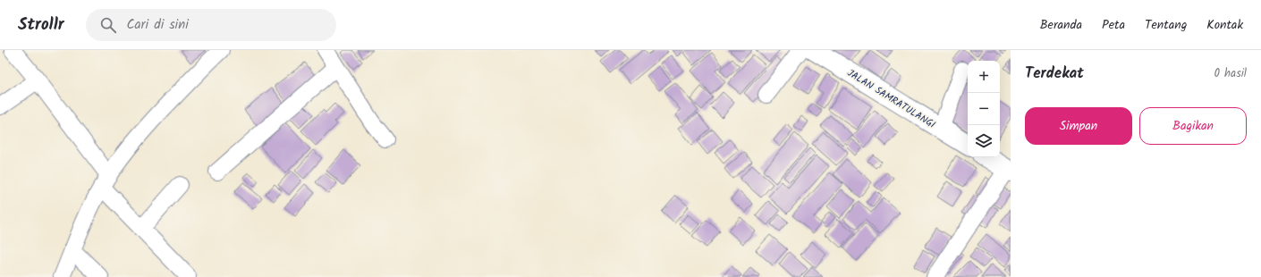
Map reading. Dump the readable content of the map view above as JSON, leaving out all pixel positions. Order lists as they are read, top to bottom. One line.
{"streets":{"main road":["JALAN SAMRATULANGI"]},"page":{"header":"Strollr","search":"Cari di sini","nav":["Beranda","Peta","Tentang","Kontak"],"heading":["Terdekat","0 hasil"],"map_buttons":["+","−"],"buttons":["Simpan","Bagikan"]}}
